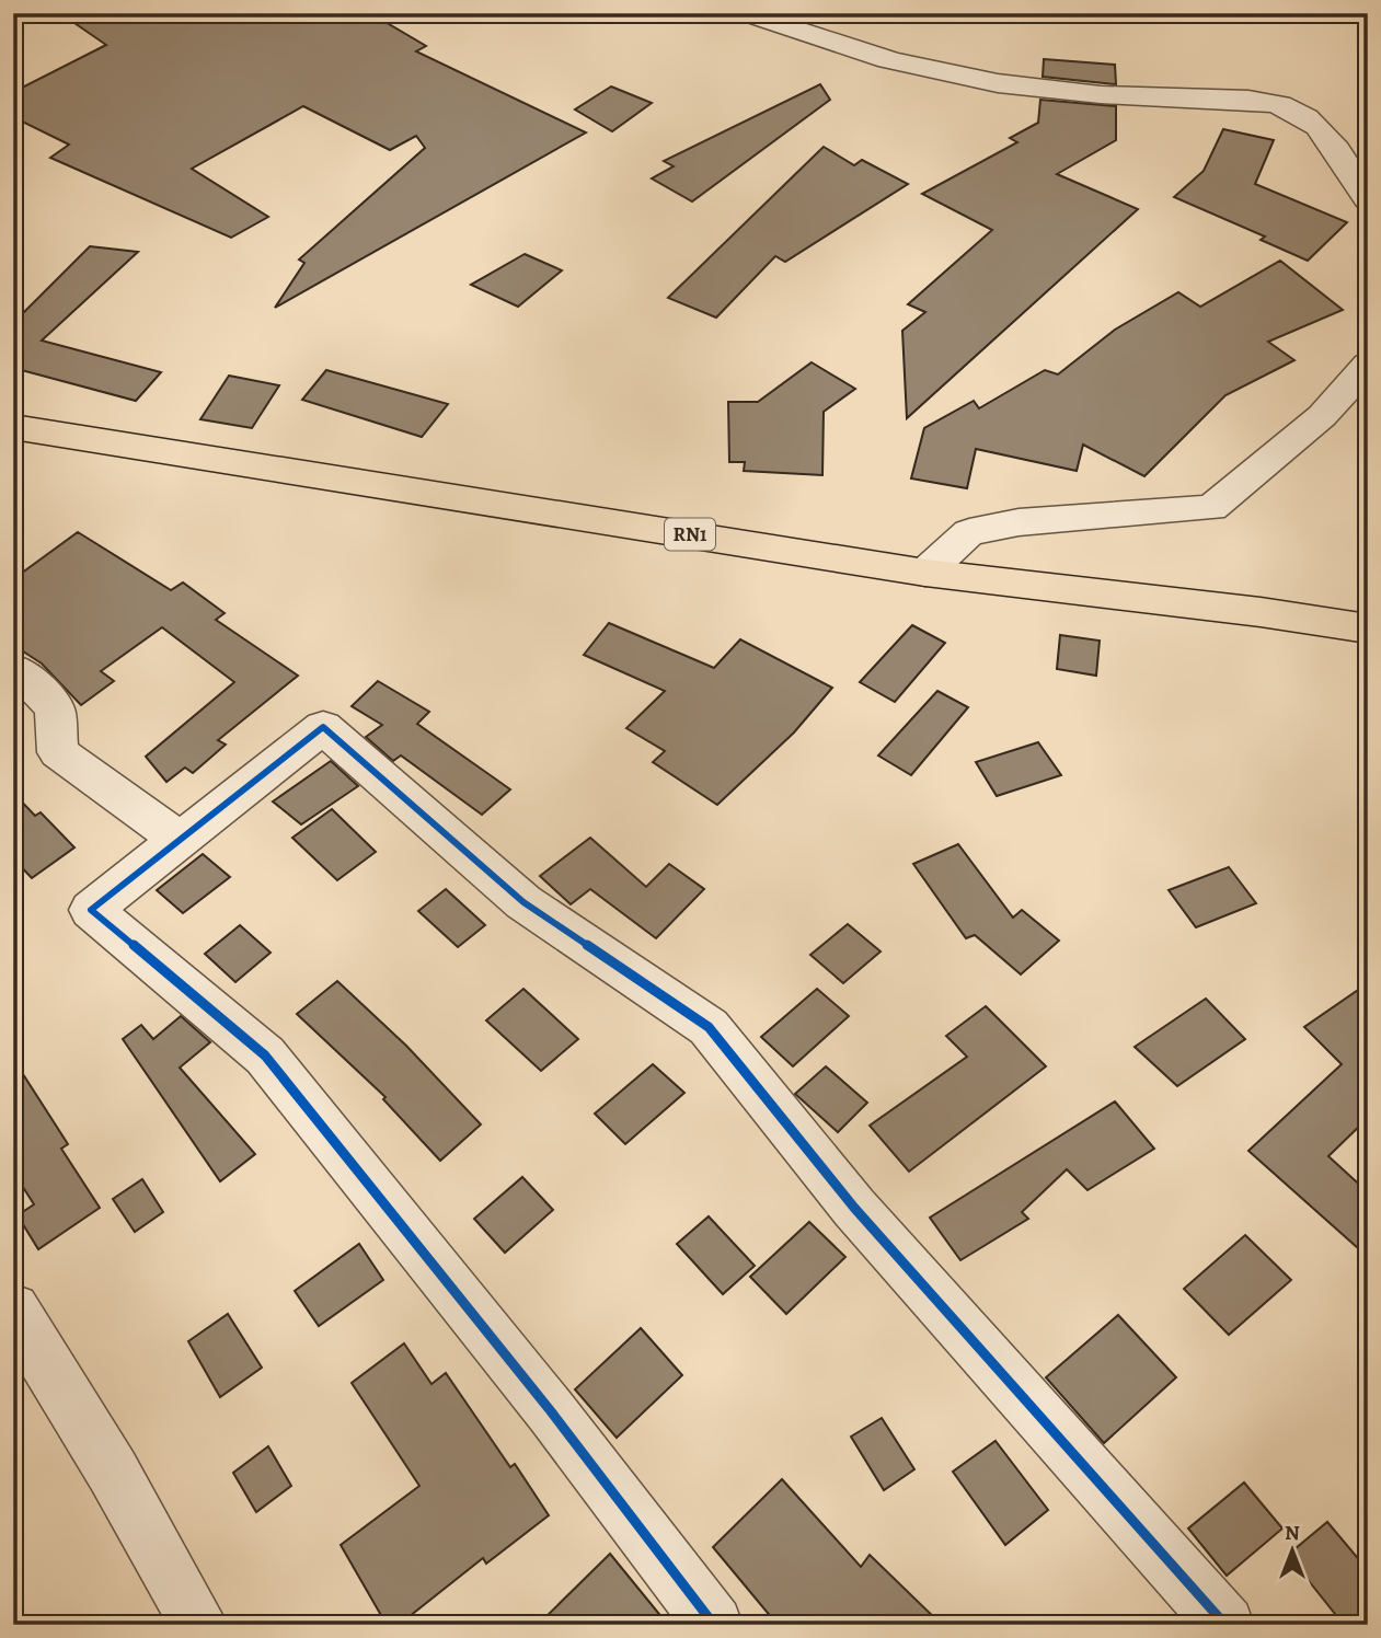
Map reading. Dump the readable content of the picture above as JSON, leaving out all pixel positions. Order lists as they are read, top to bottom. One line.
{"streets":{"highway":["RN1"]},"north":"top"}
